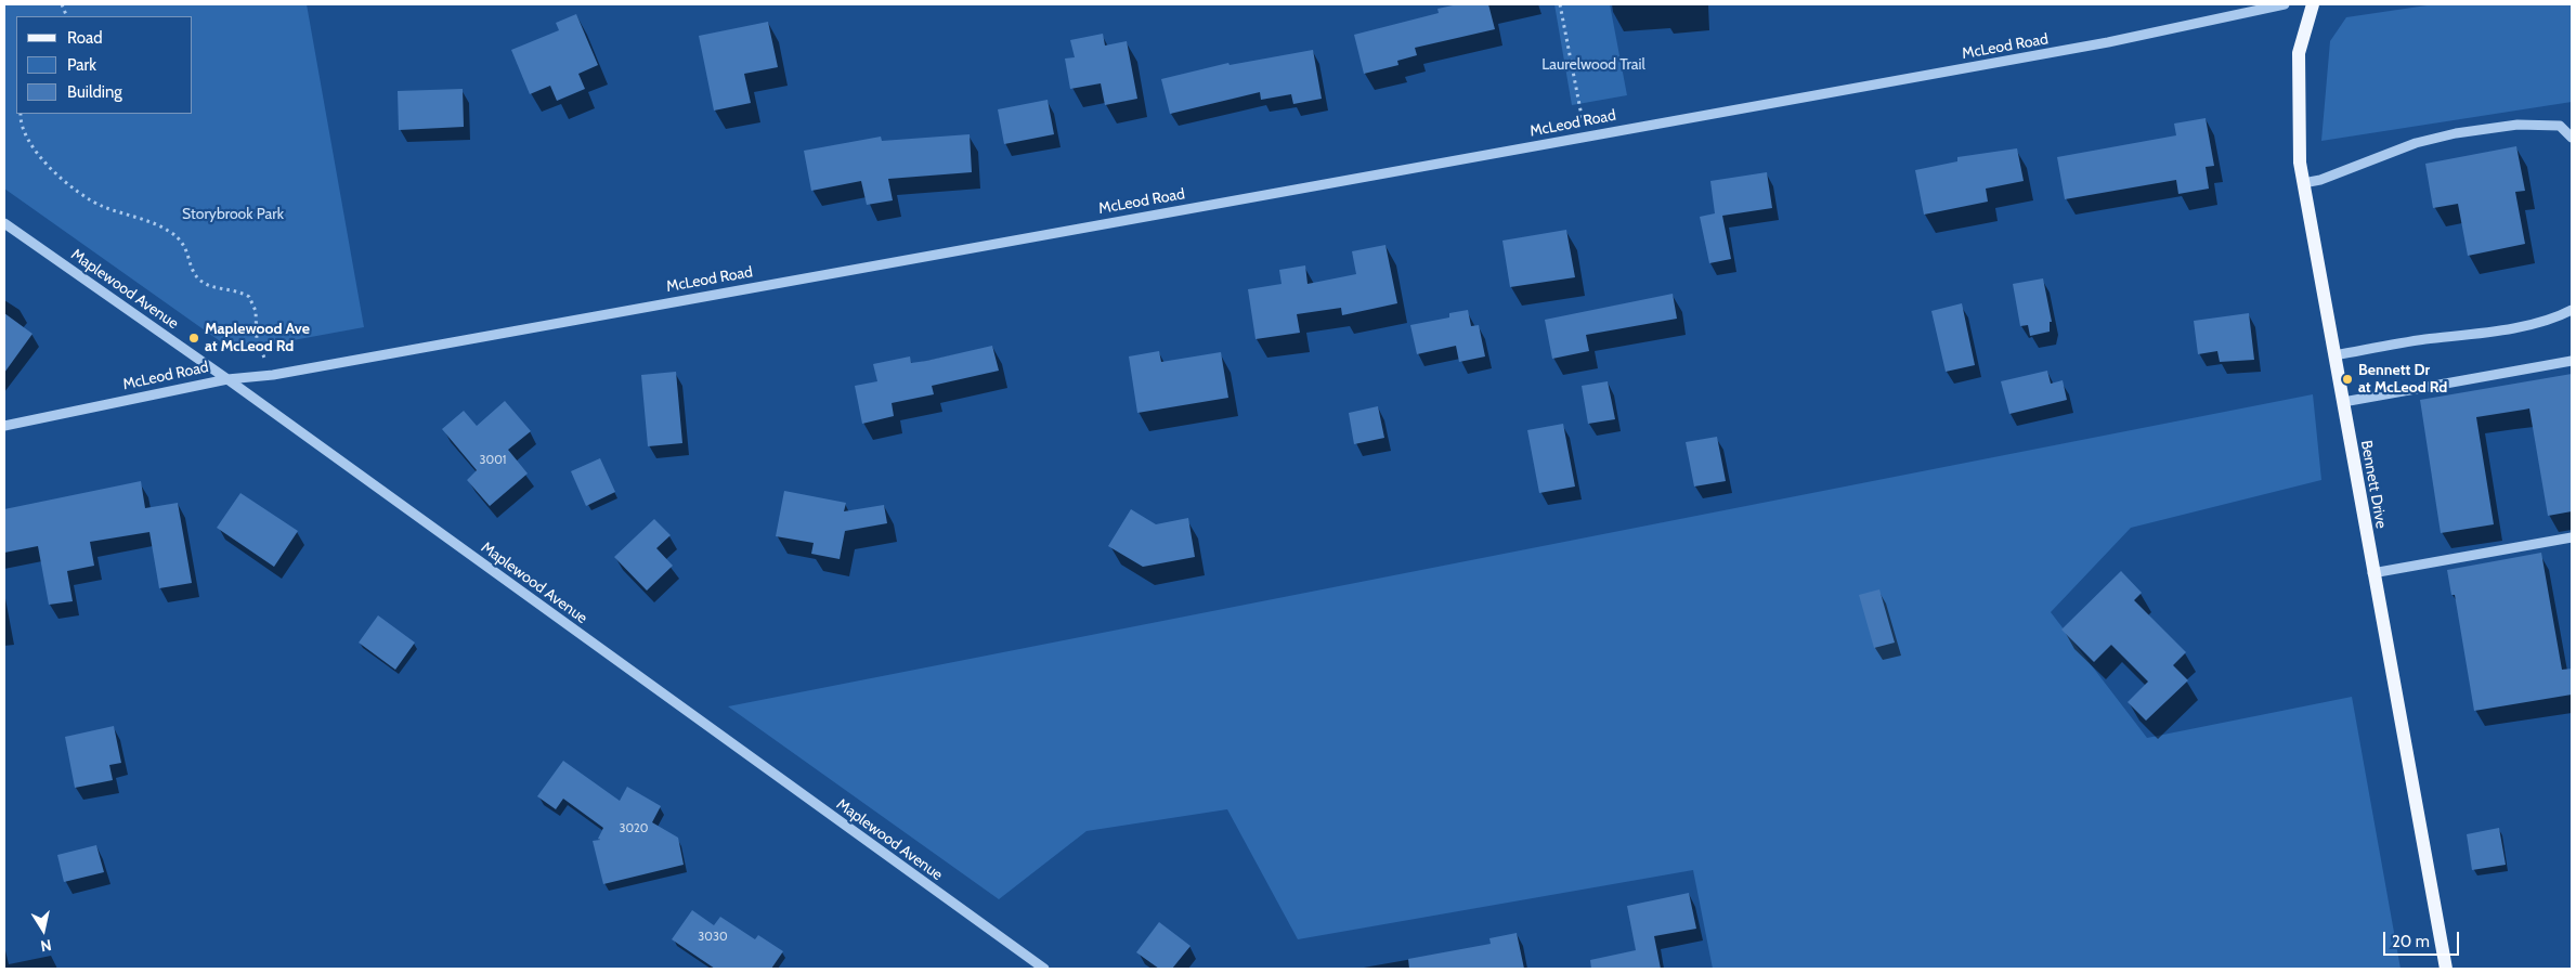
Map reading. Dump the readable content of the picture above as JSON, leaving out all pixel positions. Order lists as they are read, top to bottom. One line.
{"streets":{"main road":["Bennett Drive"],"street":["McLeod Road","Maplewood Avenue"]},"crossings":[["McLeod Road","Maplewood Avenue"]],"parks":["Laurelwood Trail","Storybrook Park"],"places":["Maplewood Ave at McLeod Rd","Bennett Dr at McLeod Rd"],"house_numbers":["3001","3020","3030"],"legend":["Road","Park","Building"],"scale_bar":"20 m","north":"bottom"}
